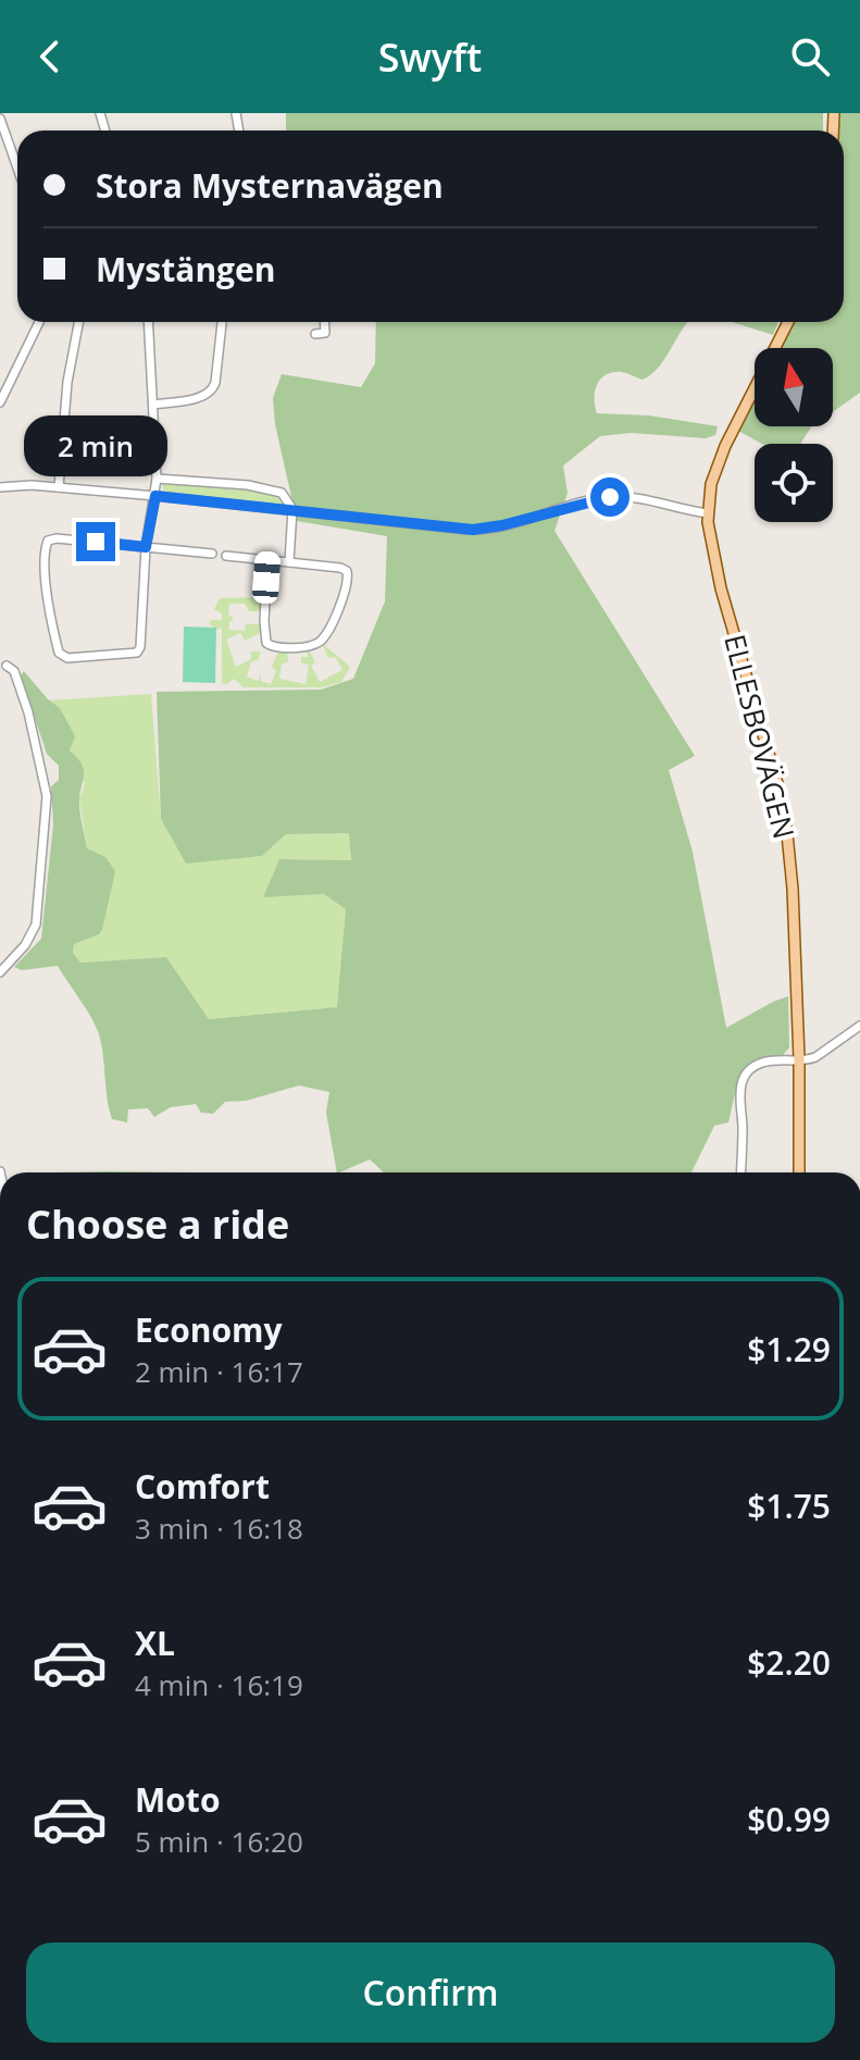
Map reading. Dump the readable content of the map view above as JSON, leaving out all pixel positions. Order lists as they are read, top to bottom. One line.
{"streets":{"main road":["ELLESBOVÄGEN"]},"north":"top","page":{"header":"Swyft","banner":["Stora Mysternavägen","Mystängen"],"bubble":"2 min","heading":"Choose a ride","list":[{"name":"Economy","note":"2 min · 16:17","value":"$1.29"},{"name":"Comfort","note":"3 min · 16:18","value":"$1.75"},{"name":"XL","note":"4 min · 16:19","value":"$2.20"},{"name":"Moto","note":"5 min · 16:20","value":"$0.99"}],"buttons":"Confirm"}}
